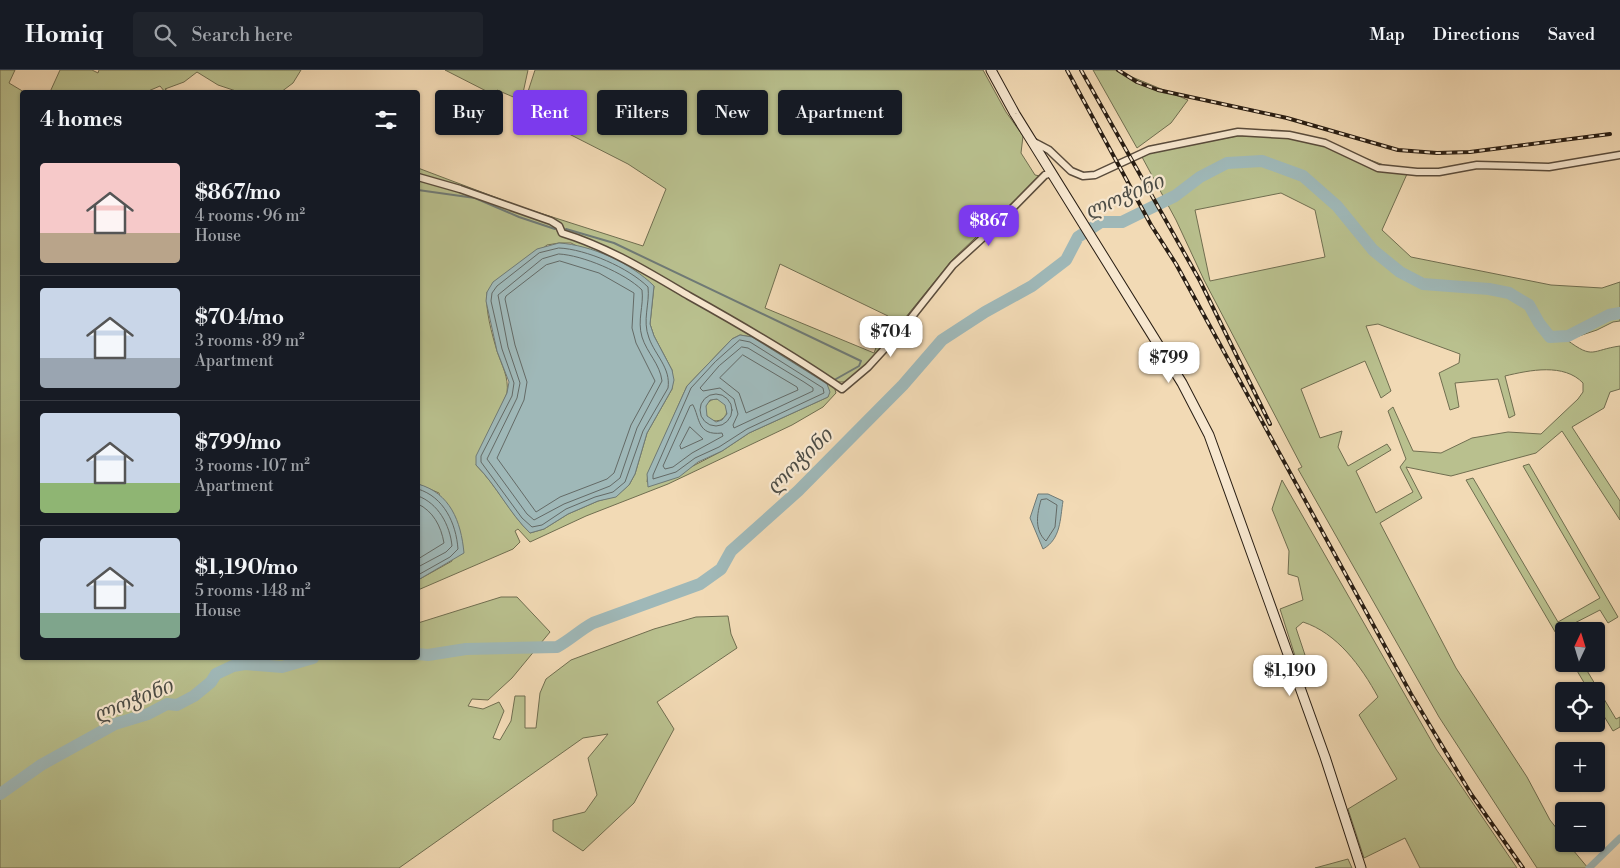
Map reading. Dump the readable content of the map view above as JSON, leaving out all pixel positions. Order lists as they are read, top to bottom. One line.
{"water":["ლოჭინი"],"north":"top","page":{"header":"Homiq","search":"Search here","nav":["Map","Directions","Saved"],"chip":["Buy","Rent","Filters","New","Apartment"],"heading":"4 homes","list":[{"name":"$867/mo","note":"4 rooms · 96 m² · House"},{"name":"$704/mo","note":"3 rooms · 89 m² · Apartment"},{"name":"$799/mo","note":"3 rooms · 107 m² · Apartment"},{"name":"$1,190/mo","note":"5 rooms · 148 m² · House"}],"price":["$867","$704","$799","$1,190"],"map_buttons":["+","−"]}}
